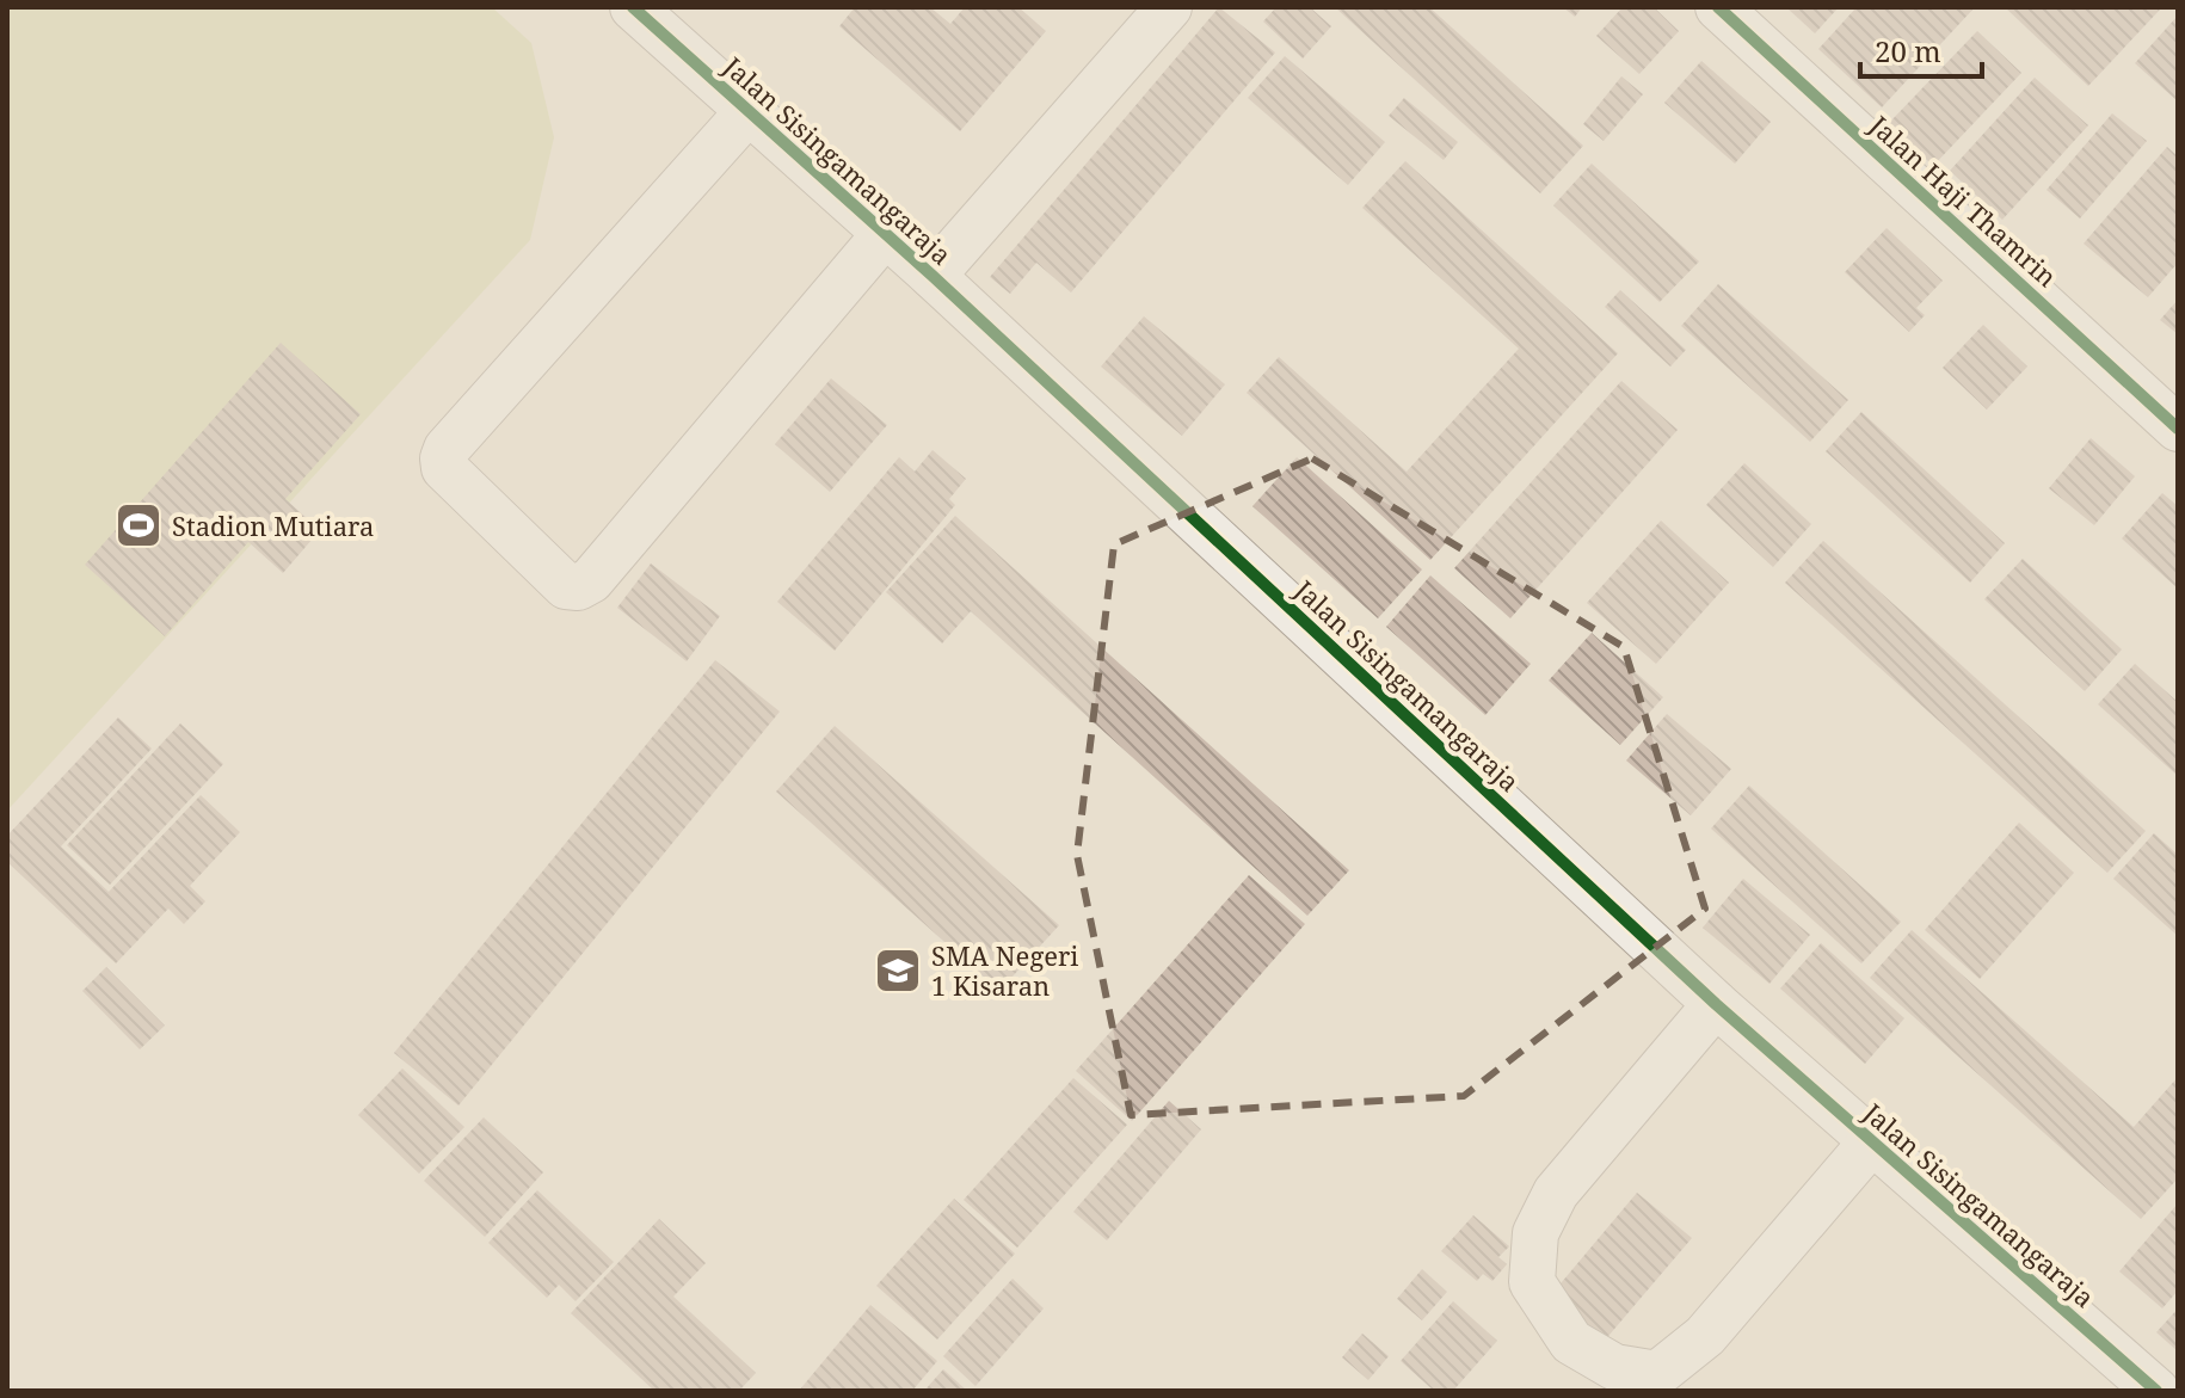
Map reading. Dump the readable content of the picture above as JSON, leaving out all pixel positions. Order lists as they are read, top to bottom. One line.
{"streets":{"street":["Jalan Sisingamangaraja","Jalan Haji Thamrin"]},"places":{"sports":["Stadion Mutiara"],"school or university":["SMA Negeri 1 Kisaran"]},"scale_bar":"20 m"}
